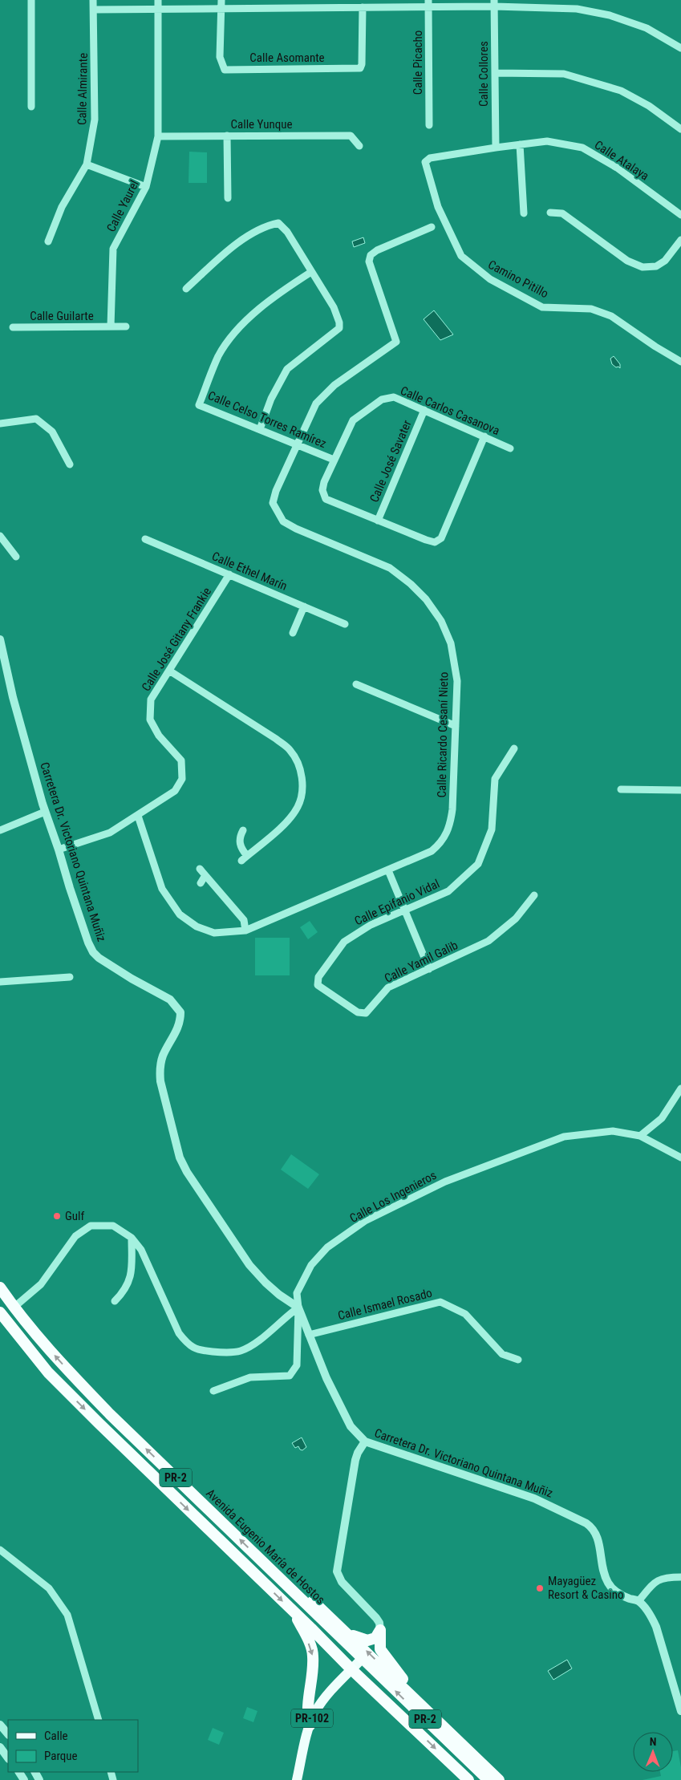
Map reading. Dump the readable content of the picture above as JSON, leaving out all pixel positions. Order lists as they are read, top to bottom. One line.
{"streets":{"highway":["PR-2","Avenida Eugenio María de Hostos"],"main road":["PR-102"],"street":["Calle Asomante","Calle Picacho","Calle Collores","Calle Almirante","Calle Yunque","Calle Atalaya","Calle Yaurel","Camino Pitillo","Calle Guilarte","Calle Carlos Casanova","Calle Celso Torres Ramírez","Calle José Savater","Calle Ethel Marín","Calle José Gitany Frankie","Calle Ricardo Cesaní Nieto","Carretera Dr. Victoriano Quintana Muñiz","Calle Epifanio Vidal","Calle Yamil Galib","Calle Los Ingenieros","Calle Ismael Rosado"]},"crossings":[["Calle Collores","Calle Atalaya"],["Calle Collores","Camino Pitillo"],["Calle Yunque","Calle Yaurel"],["Calle Atalaya","Camino Pitillo"],["Calle Yaurel","Calle Guilarte"],["Calle Carlos Casanova","Calle Celso Torres Ramírez"],["Calle Carlos Casanova","Calle José Savater"],["Calle Celso Torres Ramírez","Calle Ricardo Cesaní Nieto"],["Calle Ethel Marín","Calle José Gitany Frankie"],["Calle José Gitany Frankie","Calle Ricardo Cesaní Nieto"],["Calle José Gitany Frankie","Carretera Dr. Victoriano Quintana Muñiz"],["Carretera Dr. Victoriano Quintana Muñiz","Calle Los Ingenieros"],["Carretera Dr. Victoriano Quintana Muñiz","Calle Ismael Rosado"],["Calle Epifanio Vidal","Calle Yamil Galib"],["PR-2","PR-102"],["Avenida Eugenio María de Hostos","PR-102"]],"places":["Gulf","Mayagüez Resort & Casino"],"legend":["Calle","Parque"],"north":"top"}
